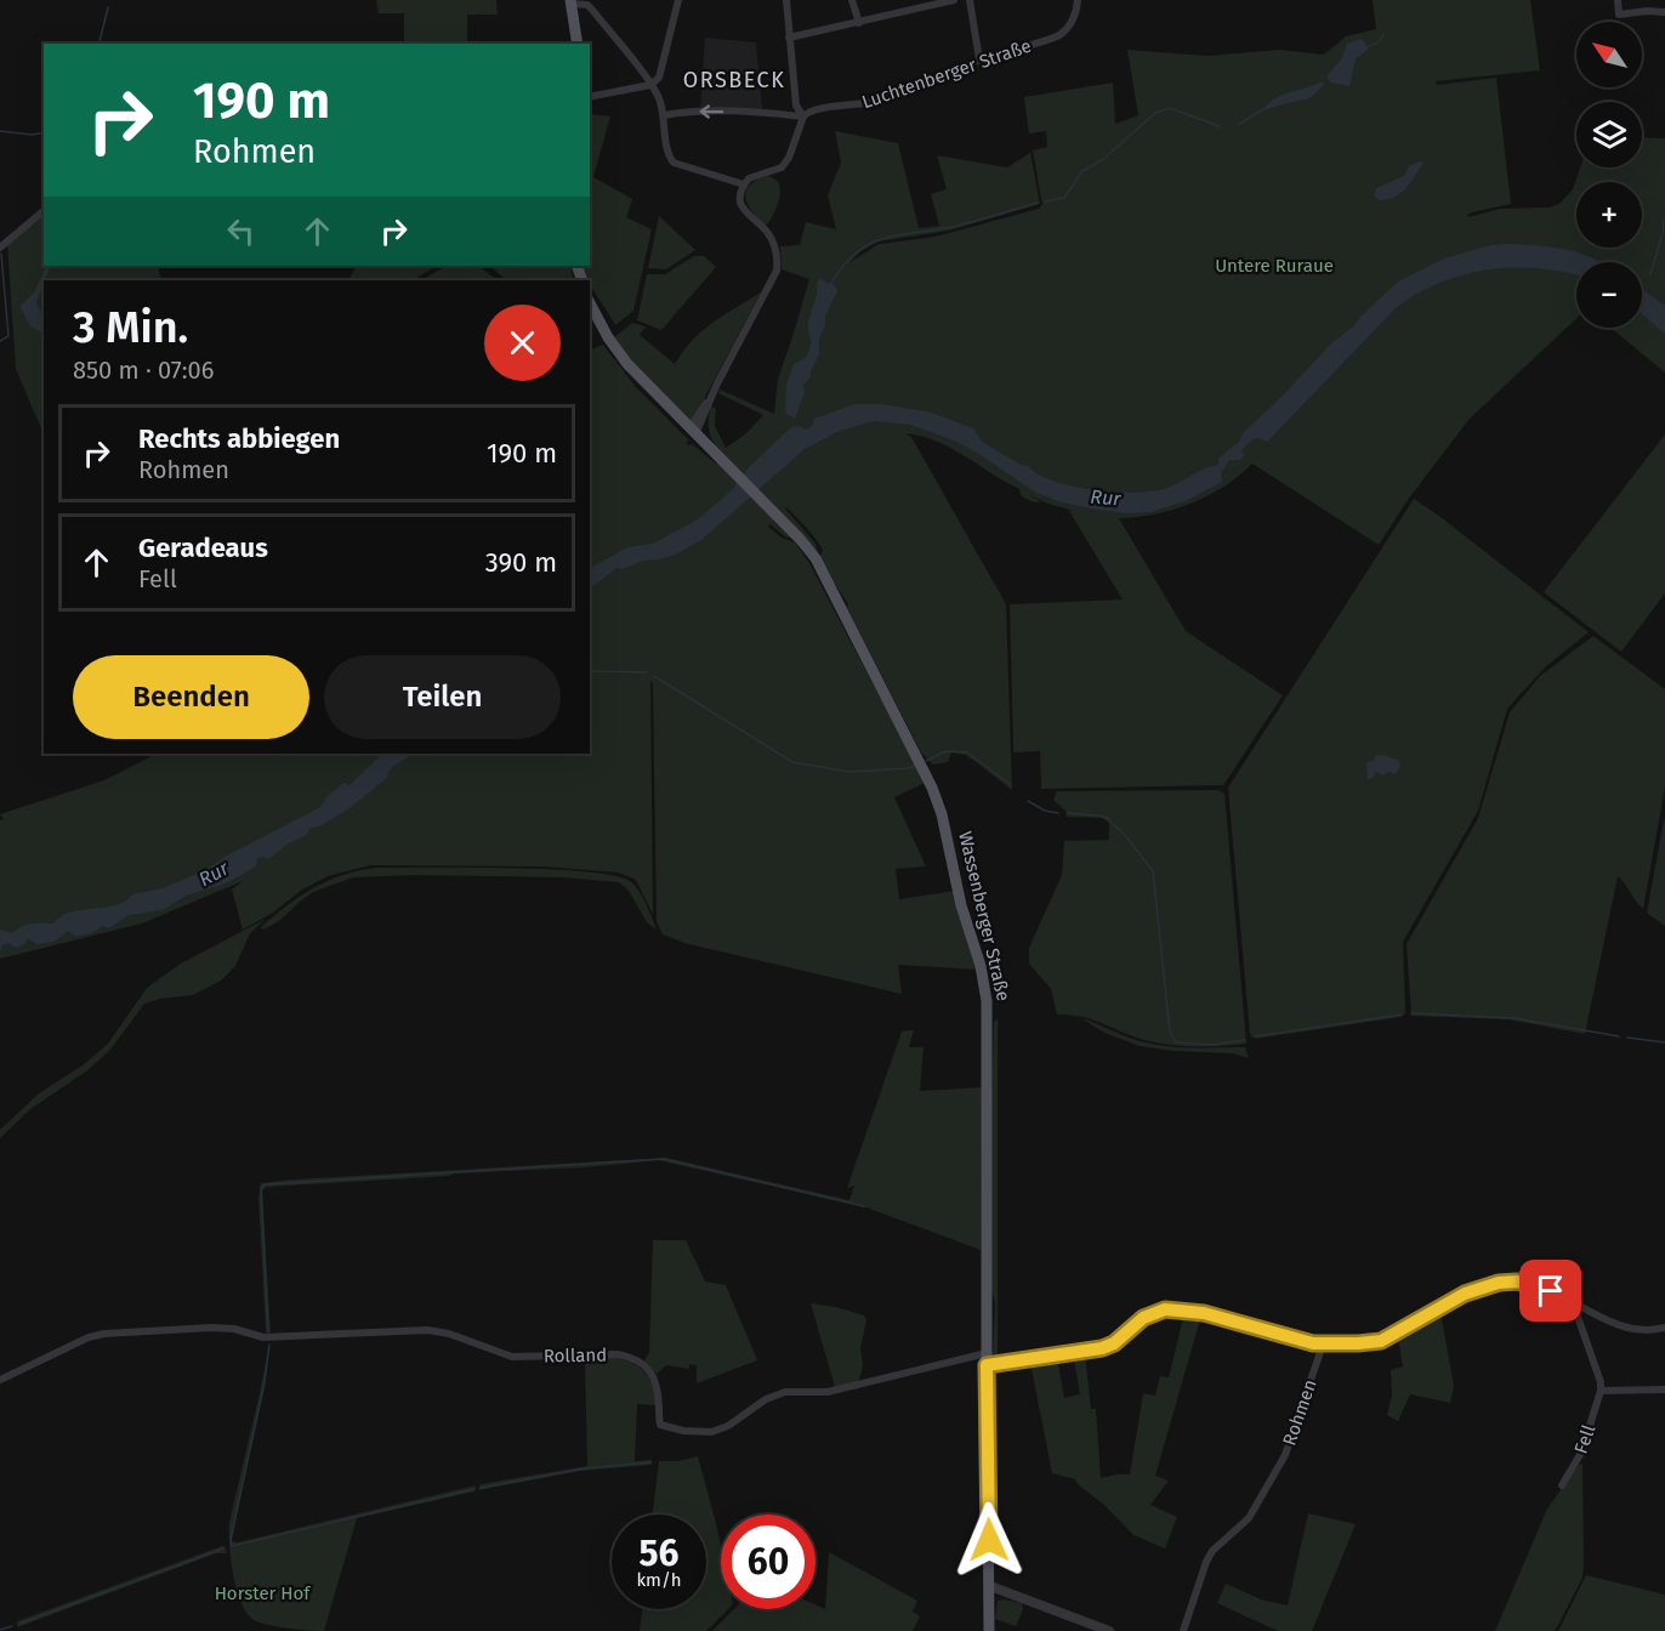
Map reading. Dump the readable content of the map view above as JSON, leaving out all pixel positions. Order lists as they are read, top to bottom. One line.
{"streets":{"main road":["Wassenberger Straße"],"street":["Luchtenberger Straße","Rolland","Rohmen","Fell"]},"crossings":[["Wassenberger Straße","Rolland"]],"districts":["ORSBECK"],"water":["Rur"],"parks":["Untere Ruraue","Horster Hof"],"north":"top left","page":{"map_buttons":["+","−"],"turn":["190 m","Rohmen"],"heading":["3 Min.","850 m · 07:06"],"list":[{"name":"Rechts abbiegen","note":"Rohmen","value":"190 m"},{"name":"Geradeaus","note":"Fell","value":"390 m"}],"buttons":["Beenden","Teilen"],"speed":"56 km/h","limit":"60"}}
